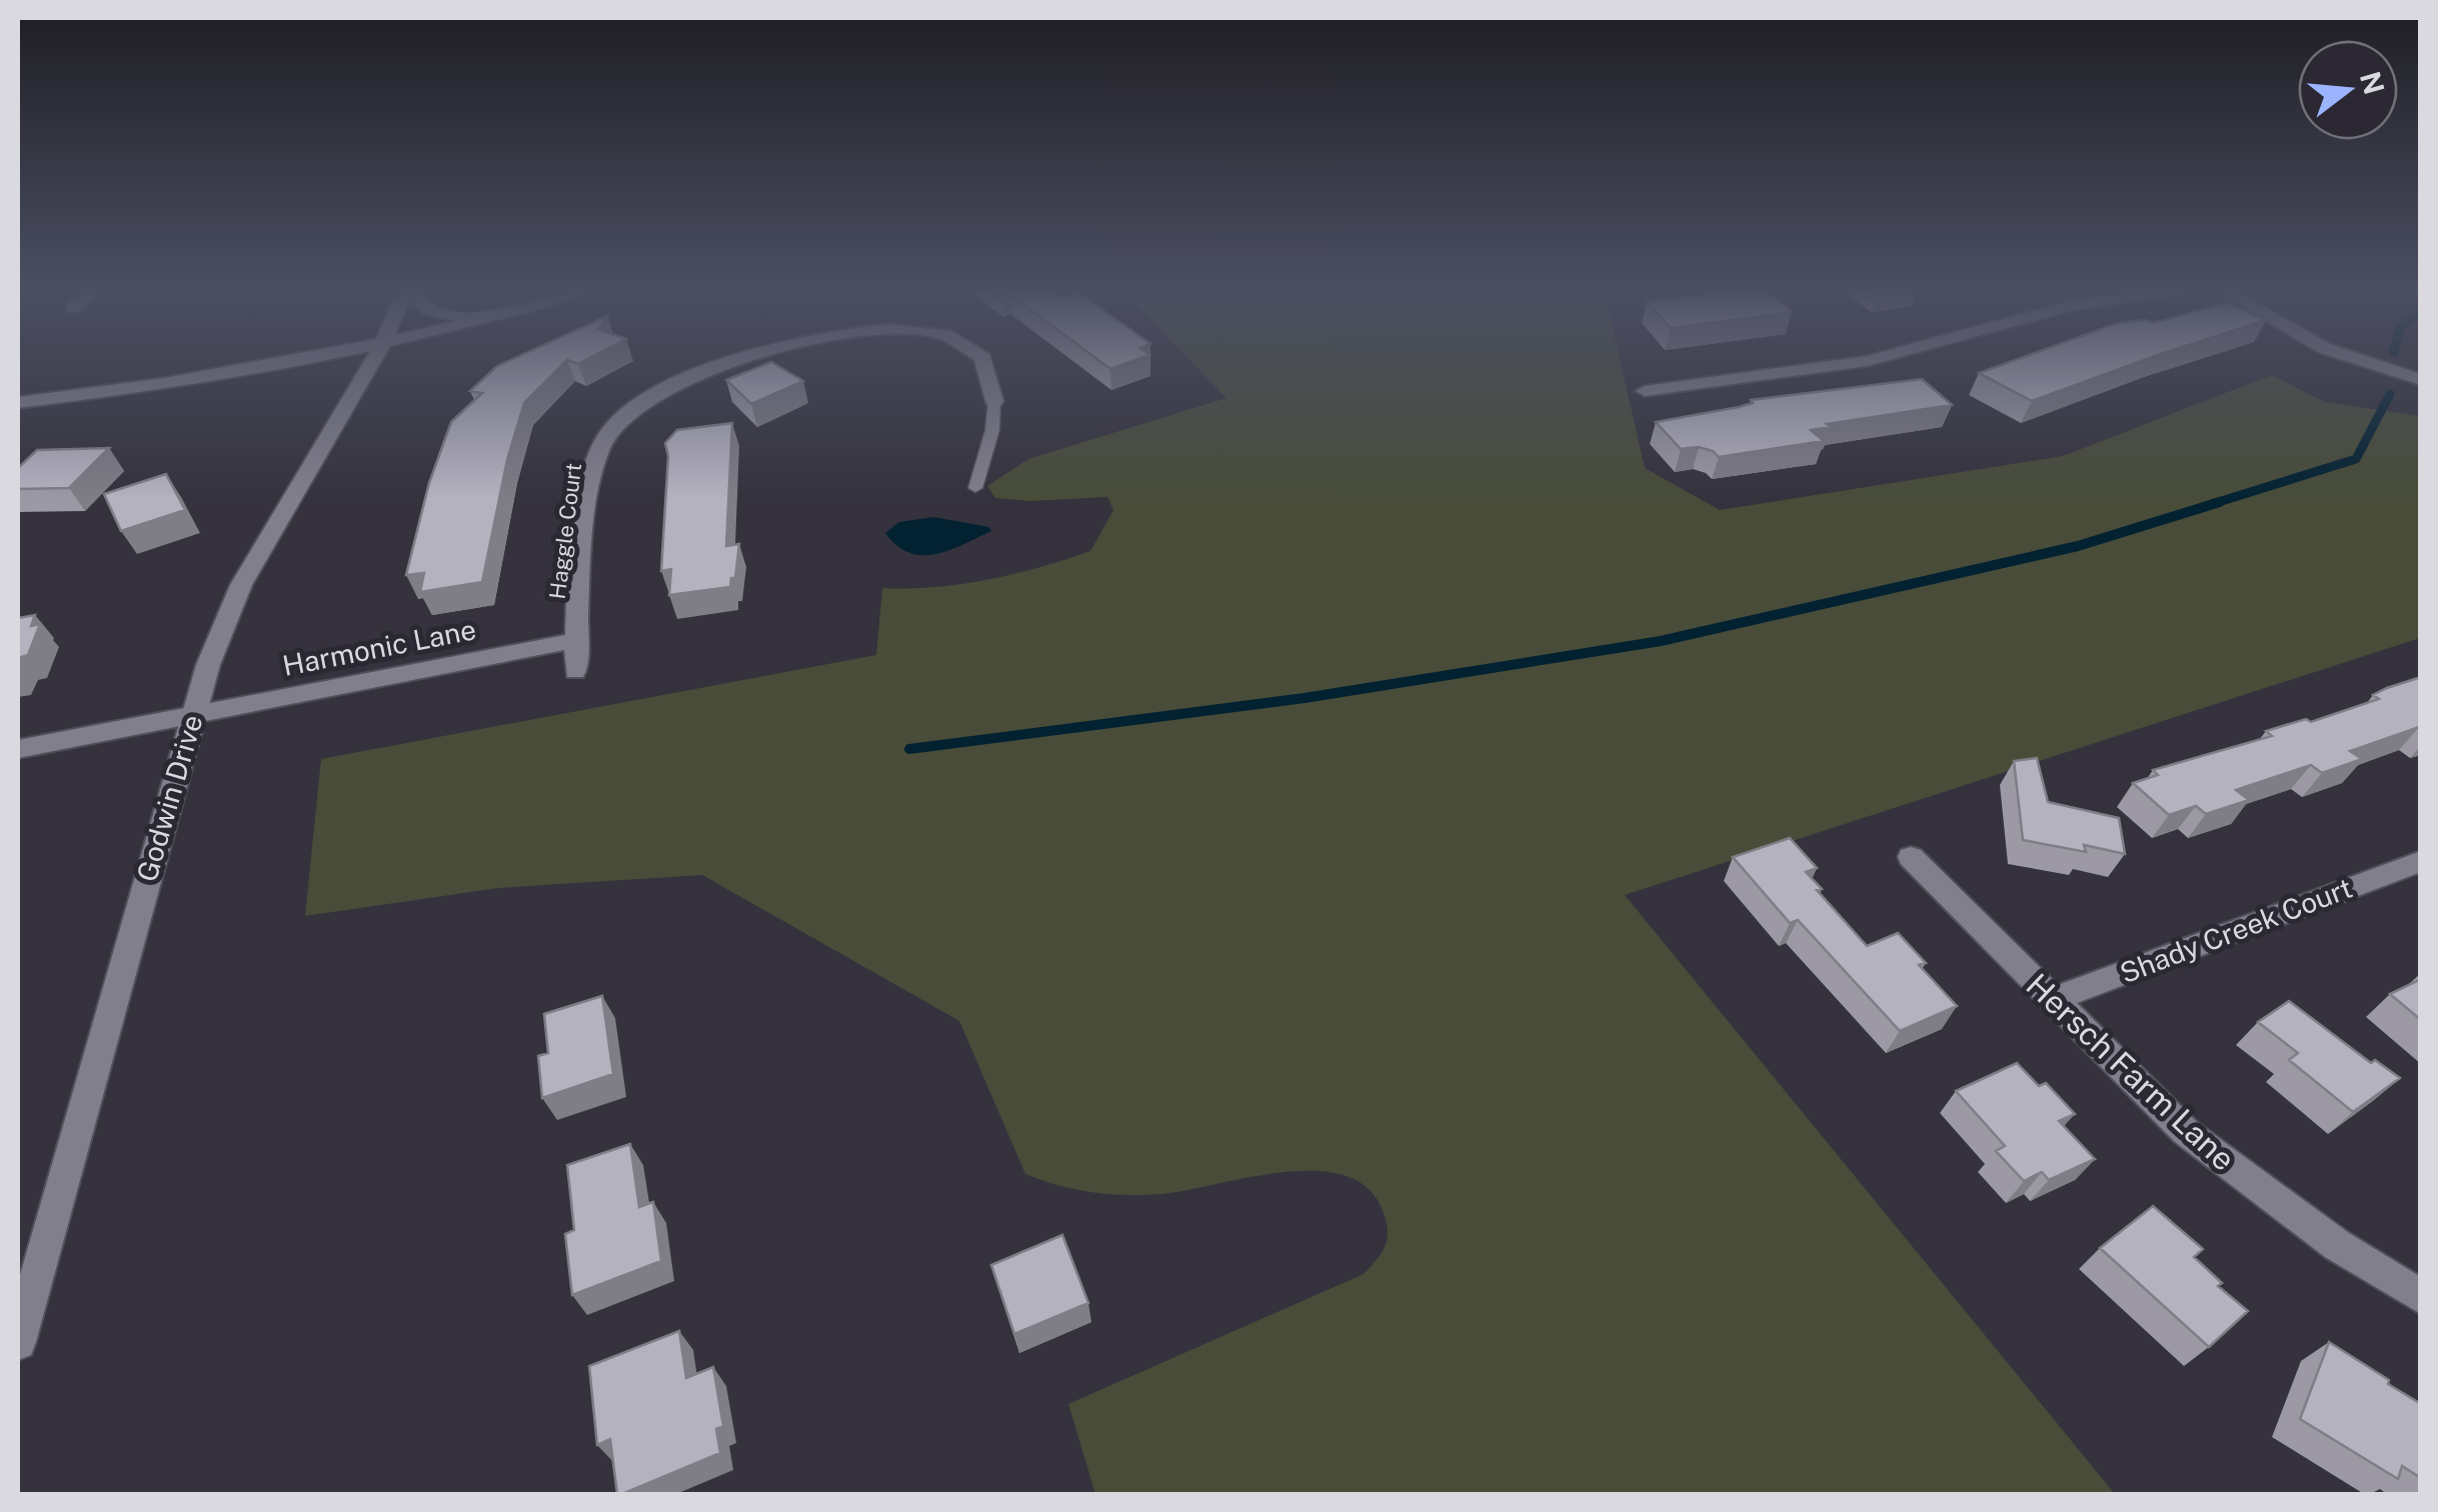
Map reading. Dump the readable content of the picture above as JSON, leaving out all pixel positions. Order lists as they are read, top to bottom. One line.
{"streets":{"street":["Haggle Court","Harmonic Lane","Godwin Drive","Shady Creek Court","Hersch Farm Lane"]},"crossings":[["Haggle Court","Harmonic Lane"],["Harmonic Lane","Godwin Drive"],["Shady Creek Court","Hersch Farm Lane"]],"north":"right"}
